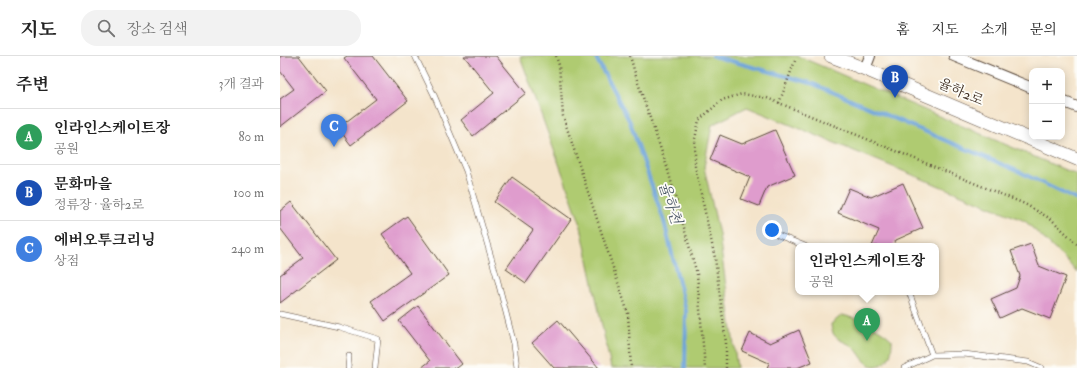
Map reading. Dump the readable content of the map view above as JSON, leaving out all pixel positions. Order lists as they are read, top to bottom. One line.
{"streets":{"street":["율하2로"]},"water":["율하천"],"page":{"header":"지도","search":"장소 검색","nav":["홈","지도","소개","문의"],"heading":["주변","3개 결과"],"pins":["B","C","A"],"map_buttons":["+","−"],"list":[{"mark":"A","name":"인라인스케이트장","note":"공원","value":"80 m"},{"mark":"B","name":"문화마을","note":"정류장 · 율하2로","value":"100 m"},{"mark":"C","name":"에버오투크리닝","note":"상점","value":"240 m"}],"popup":["인라인스케이트장","공원"]}}
